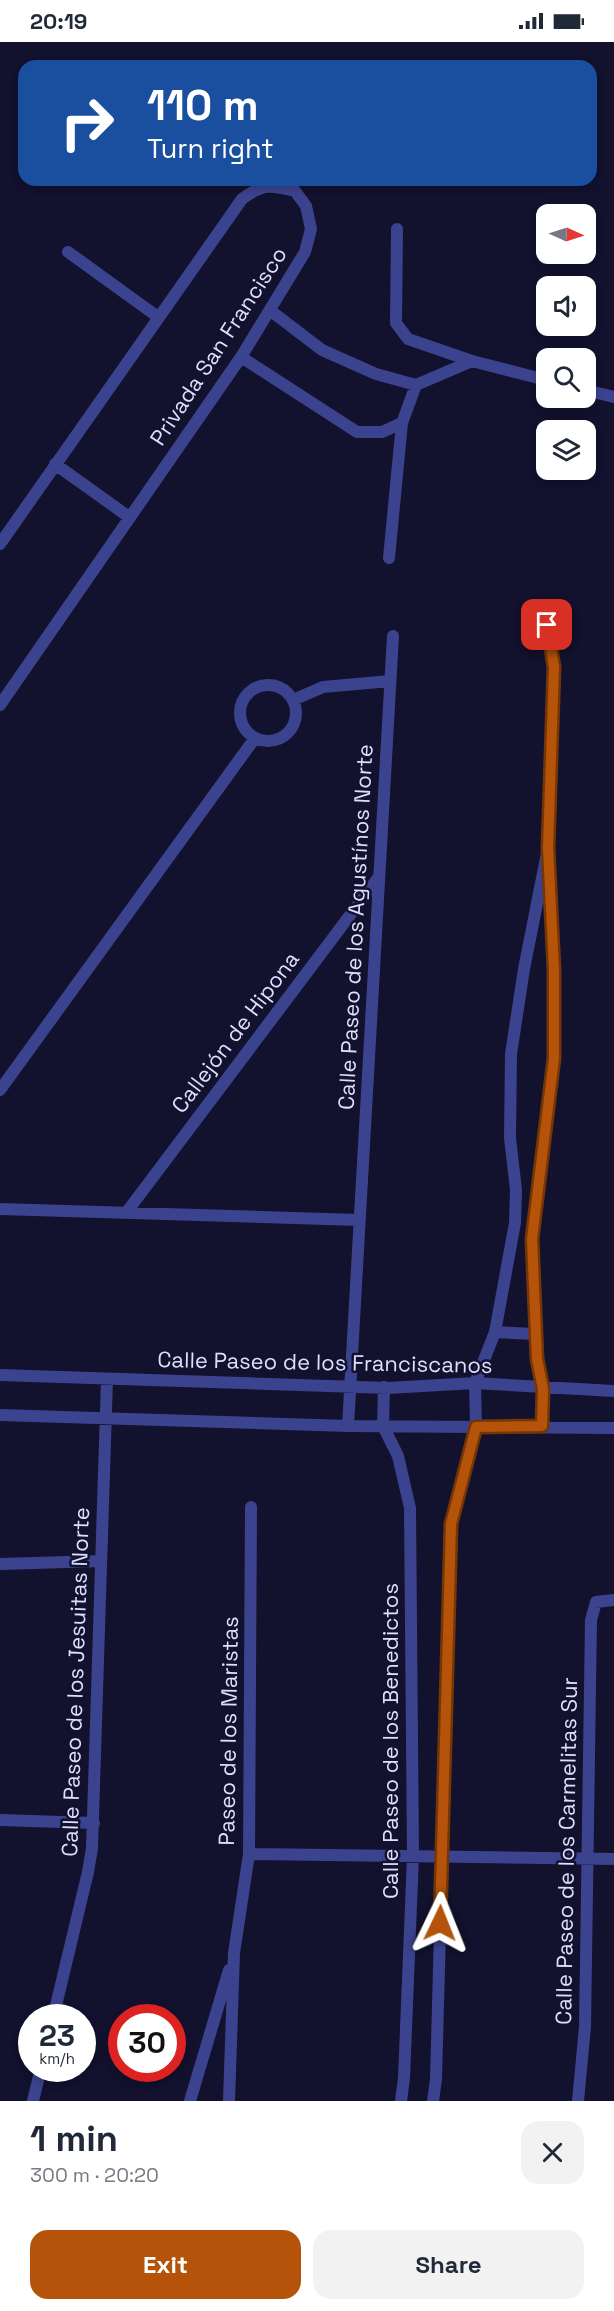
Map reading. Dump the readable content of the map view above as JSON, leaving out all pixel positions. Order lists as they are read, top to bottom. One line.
{"streets":{"street":["Privada San Francisco","Calle Paseo de los Agustínos Norte","Callejón de Hipona","Calle Paseo de los Franciscanos","Calle Paseo de los Jesuitas Norte","Paseo de los Maristas","Calle Paseo de los Benedictos","Calle Paseo de los Carmelitas Sur"]},"crossings":[["Calle Paseo de los Agustínos Norte","Callejón de Hipona"],["Calle Paseo de los Agustínos Norte","Calle Paseo de los Franciscanos"],["Calle Paseo de los Franciscanos","Calle Paseo de los Jesuitas Norte"],["Calle Paseo de los Franciscanos","Calle Paseo de los Benedictos"]],"north":"right","page":{"status":"20:19","turn":["110 m","Turn right"],"speed":"23 km/h","limit":"30","heading":["1 min","300 m · 20:20"],"buttons":["Exit","Share"]}}
